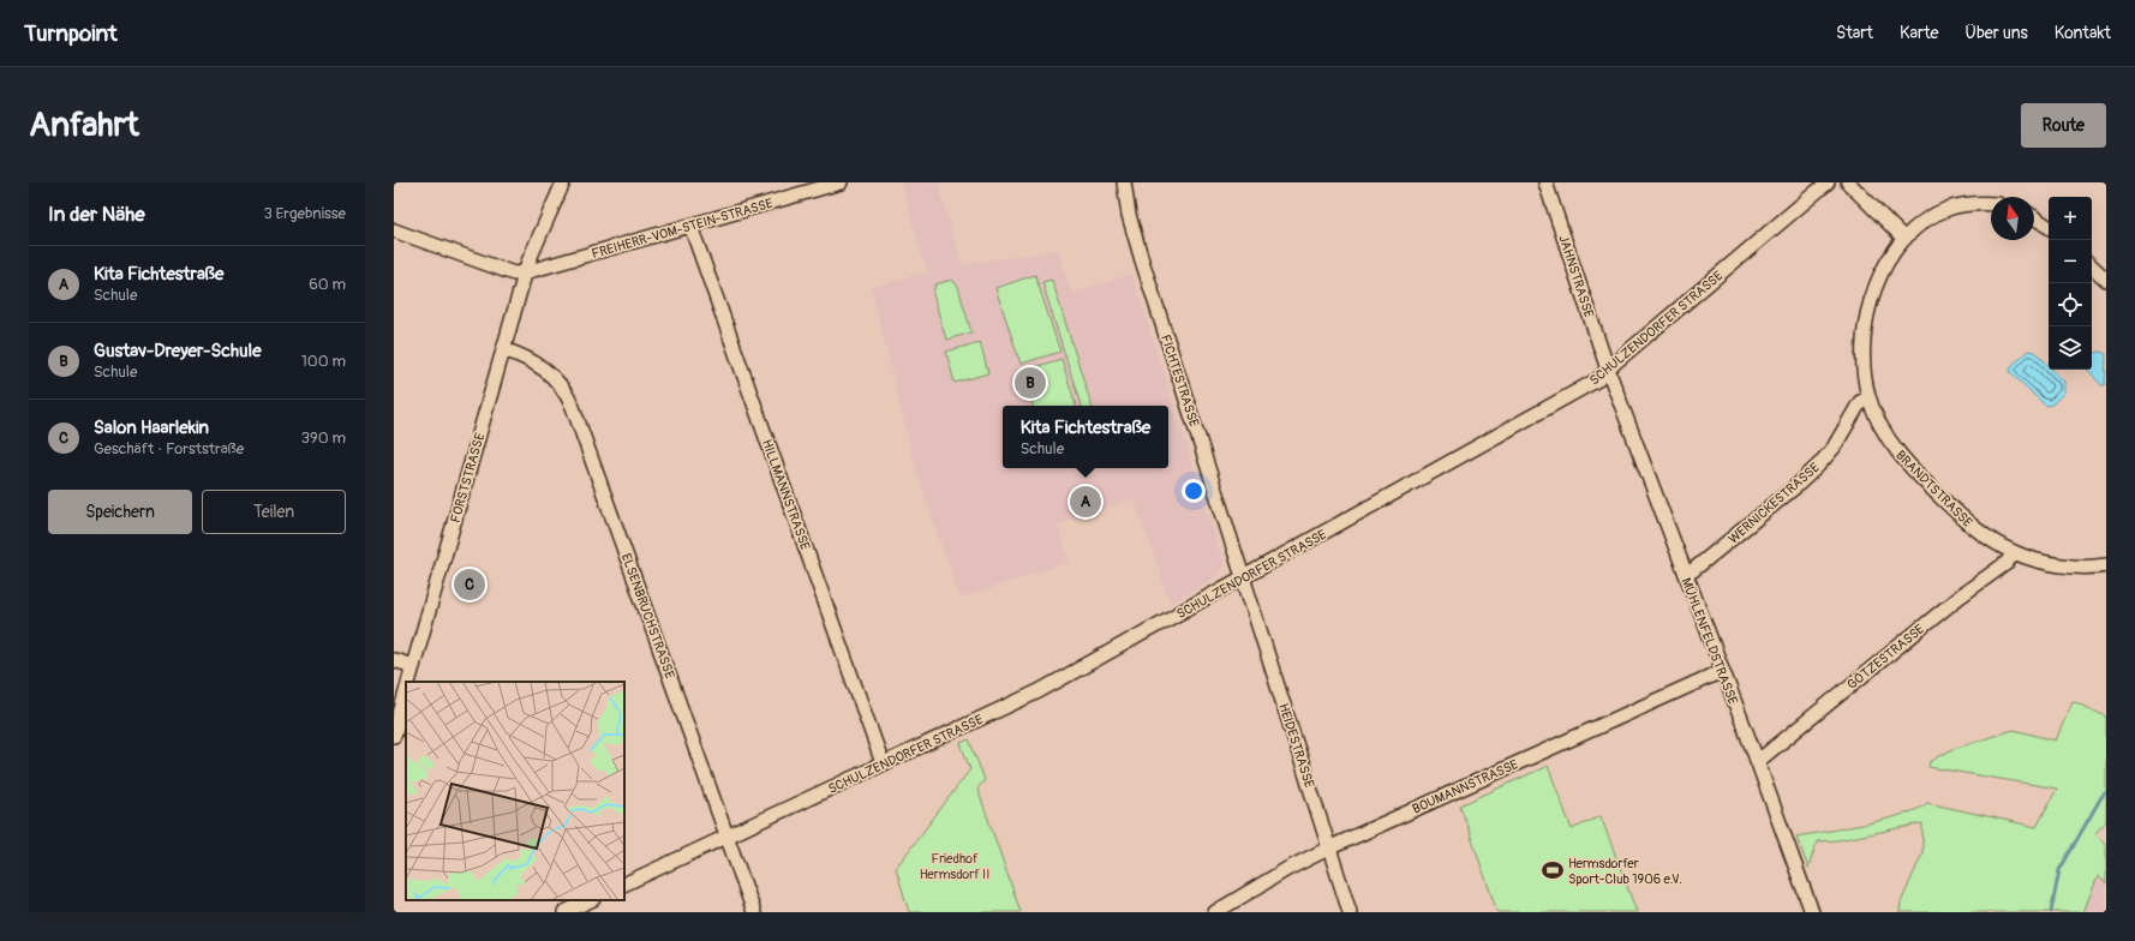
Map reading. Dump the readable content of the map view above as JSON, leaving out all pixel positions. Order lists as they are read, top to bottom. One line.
{"streets":{"street":["FREIHERR-VOM-STEIN-STRASSE","JAHNSTRASSE","SCHULZENDORFER STRASSE","FICHTESTRASSE","FORSTSTRASSE","BRANDTSTRASSE","HILLMANNSTRASSE","WERNICKESTRASSE","ELSENBRUCHSTRASSE","MÜHLENFELDSTRASSE","GÖTZESTRASSE","HEIDESTRASSE","BOUMANNSTRASSE"]},"crossings":[["FREIHERR-VOM-STEIN-STRASSE","FORSTSTRASSE"],["FREIHERR-VOM-STEIN-STRASSE","HILLMANNSTRASSE"],["JAHNSTRASSE","SCHULZENDORFER STRASSE"],["JAHNSTRASSE","MÜHLENFELDSTRASSE"],["SCHULZENDORFER STRASSE","FICHTESTRASSE"],["SCHULZENDORFER STRASSE","HILLMANNSTRASSE"],["SCHULZENDORFER STRASSE","ELSENBRUCHSTRASSE"],["SCHULZENDORFER STRASSE","MÜHLENFELDSTRASSE"],["SCHULZENDORFER STRASSE","HEIDESTRASSE"],["FICHTESTRASSE","HEIDESTRASSE"],["FORSTSTRASSE","ELSENBRUCHSTRASSE"],["BRANDTSTRASSE","WERNICKESTRASSE"],["BRANDTSTRASSE","GÖTZESTRASSE"],["WERNICKESTRASSE","MÜHLENFELDSTRASSE"],["MÜHLENFELDSTRASSE","GÖTZESTRASSE"],["MÜHLENFELDSTRASSE","BOUMANNSTRASSE"],["HEIDESTRASSE","BOUMANNSTRASSE"]],"parks":["Friedhof Hermsdorf II"],"places":{"sports":["Hermsdorfer Sport-Club 1906 e.V."]},"north":"top","page":{"header":"Turnpoint","nav":["Start","Karte","Über uns","Kontakt"],"buttons":["Route",["Speichern","Teilen"]],"title":"Anfahrt","heading":["In der Nähe","3 Ergebnisse"],"map_buttons":["+","−"],"list":[{"mark":"A","name":"Kita Fichtestraße","note":"Schule","value":"60 m"},{"mark":"B","name":"Gustav-Dreyer-Schule","note":"Schule","value":"100 m"},{"mark":"C","name":"Salon Haarlekin","note":"Geschäft · Forststraße","value":"390 m"}],"pins":["B","A","C"],"popup":["Kita Fichtestraße","Schule"]}}
